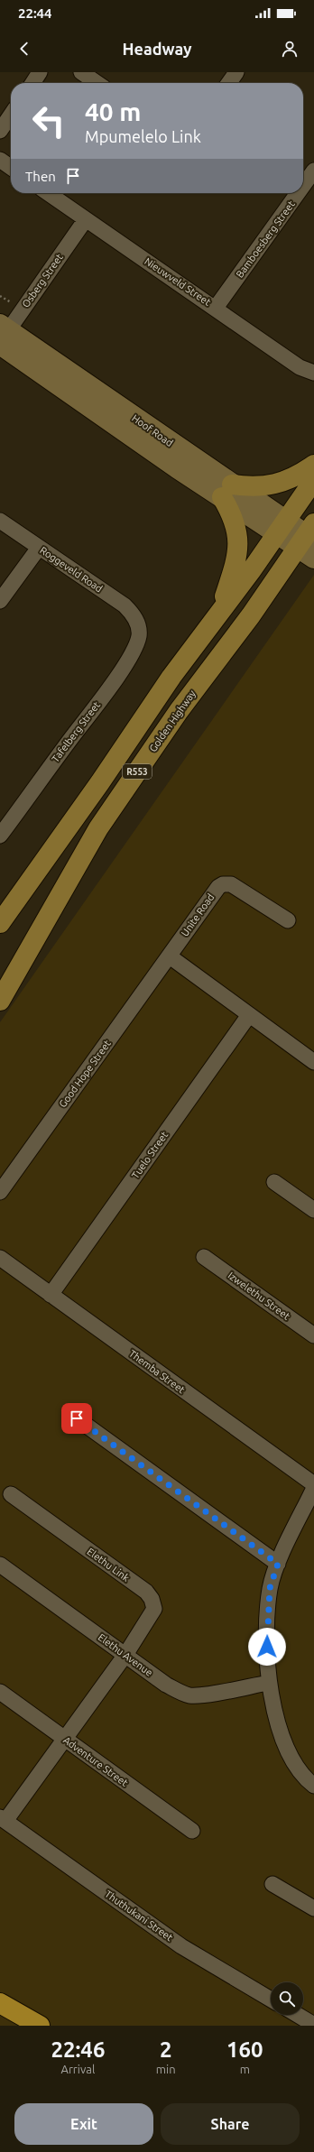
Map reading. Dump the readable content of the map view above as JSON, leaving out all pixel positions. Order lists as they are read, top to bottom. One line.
{"streets":{"main road":["Hoof Road","Golden Highway","R553"],"street":["Bamboesberg Street","Osberg Street","Nieuwveld Street","Roggeveld Road","Tafelberg Street","Unite Road","Good Hope Street","Tuelo Street","Izwelethu Street","Themba Street","Elethu Link","Elethu Avenue","Adventure Street","Thuthukani Street"]},"crossings":[["Bamboesberg Street","Nieuwveld Street"],["Osberg Street","Nieuwveld Street"],["Osberg Street","Hoof Road"],["Hoof Road","Golden Highway"],["Hoof Road","R553"],["Roggeveld Road","Tafelberg Street"],["Unite Road","Good Hope Street"],["Tuelo Street","Themba Street"],["Elethu Link","Elethu Avenue"],["Elethu Link","Thuthukani Street"],["Elethu Avenue","Thuthukani Street"],["Adventure Street","Thuthukani Street"]],"page":{"status":"22:44","header":"Headway","turn":["40 m","Mpumelelo Link"],"then":"Then","eta":["22:46","Arrival","2","min","160","m"],"buttons":["Exit","Share"]}}
